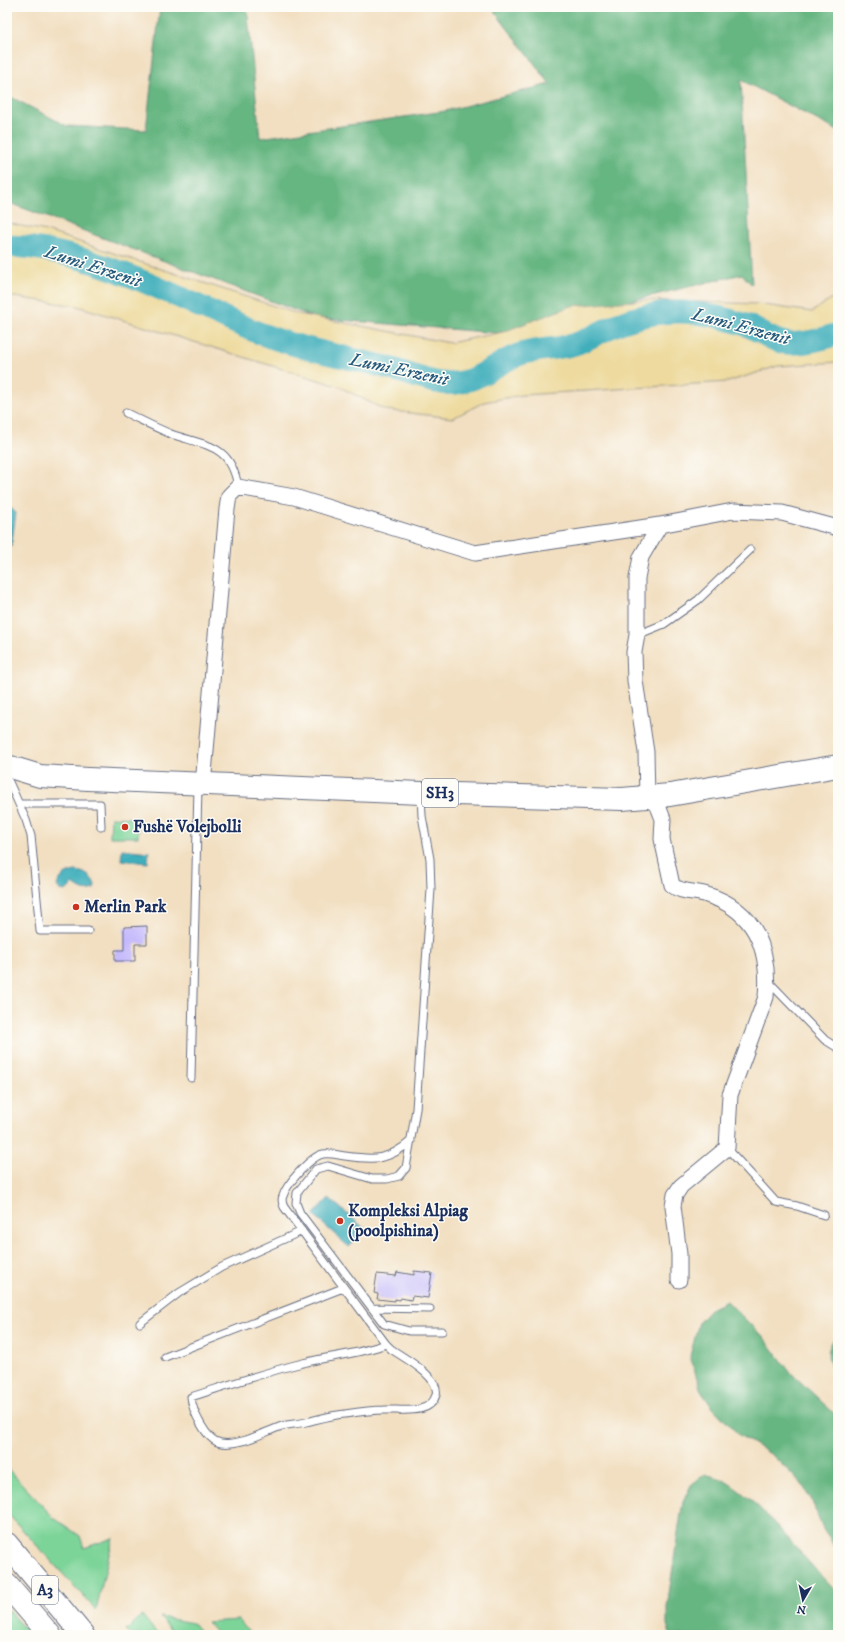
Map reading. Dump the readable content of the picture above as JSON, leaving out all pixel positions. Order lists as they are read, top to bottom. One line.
{"streets":{"main road":["SH3","A3"]},"water":["Lumi Erzenit"],"places":["Fushë Volejbolli","Merlin Park","Kompleksi Alpiag (poolpishina)"],"north":"bottom"}
